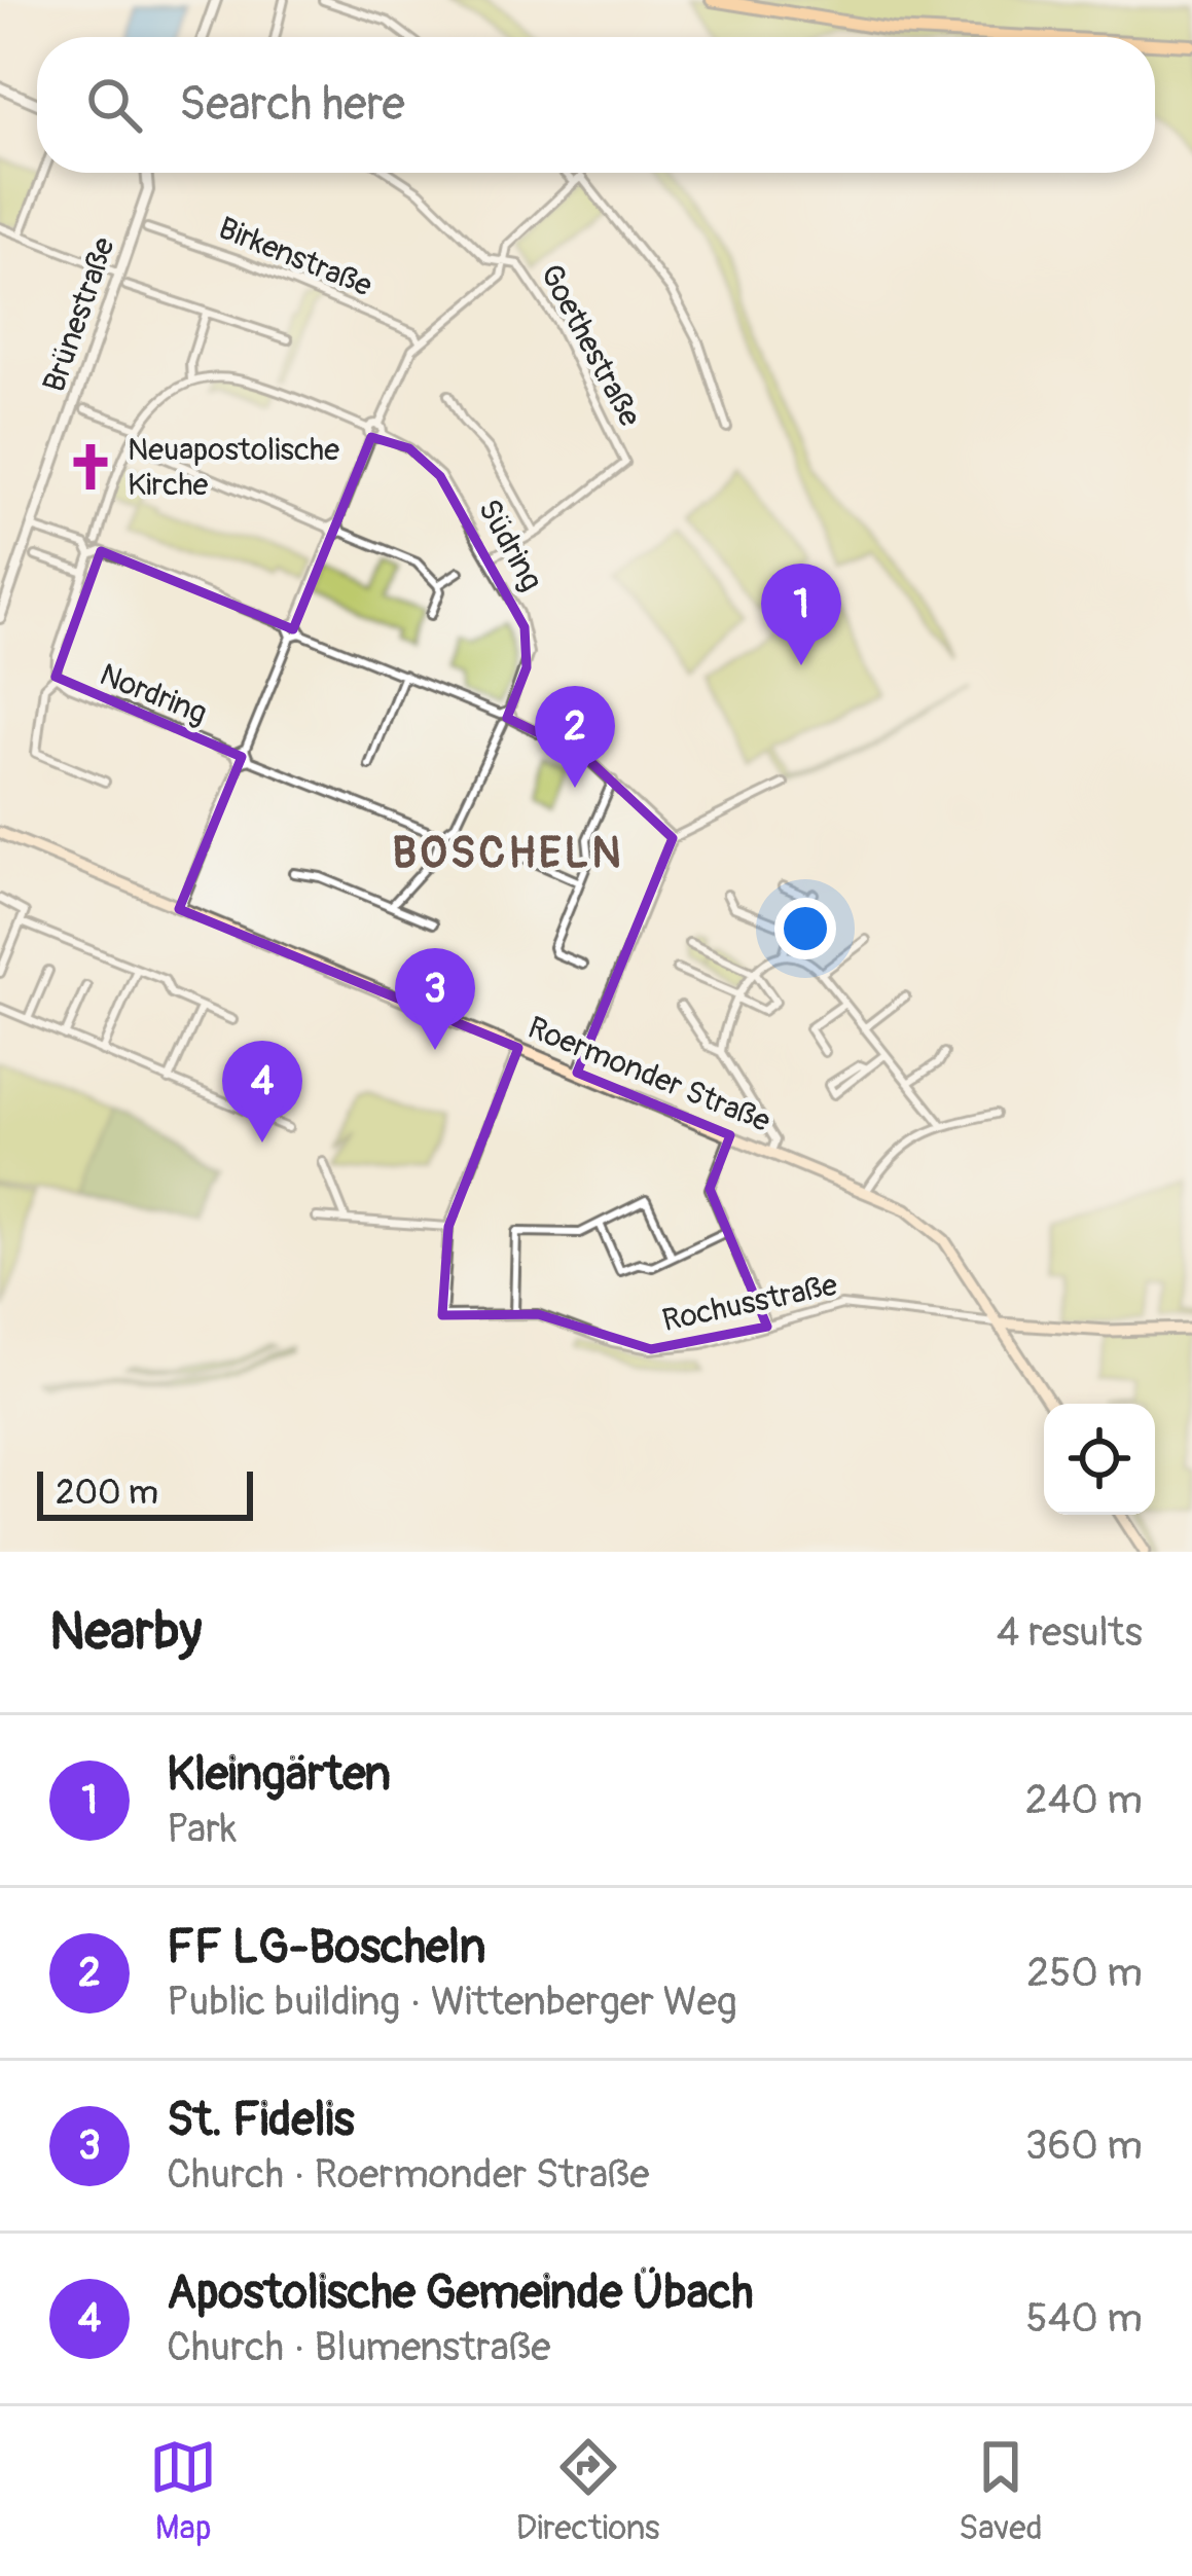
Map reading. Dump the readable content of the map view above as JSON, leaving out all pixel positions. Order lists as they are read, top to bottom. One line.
{"streets":{"main road":["Roermonder Straße"],"street":["Birkenstraße","Brünestraße","Goethestraße","Südring","Nordring","Rochusstraße"]},"crossings":[["Roermonder Straße","Rochusstraße"]],"districts":["BOSCHELN"],"places":{"church":["Neuapostolische Kirche"]},"scale_bar":"200 m","page":{"search":"Search here","pins":["1","2","3","4"],"scale":"200 m","heading":["Nearby","4 results"],"list":[{"mark":"1","name":"Kleingärten","note":"Park","value":"240 m"},{"mark":"2","name":"FF LG-Boscheln","note":"Public building · Wittenberger Weg","value":"250 m"},{"mark":"3","name":"St. Fidelis","note":"Church · Roermonder Straße","value":"360 m"},{"mark":"4","name":"Apostolische Gemeinde Übach","note":"Church · Blumenstraße","value":"540 m"}],"nav":["Map","Directions","Saved"]}}
